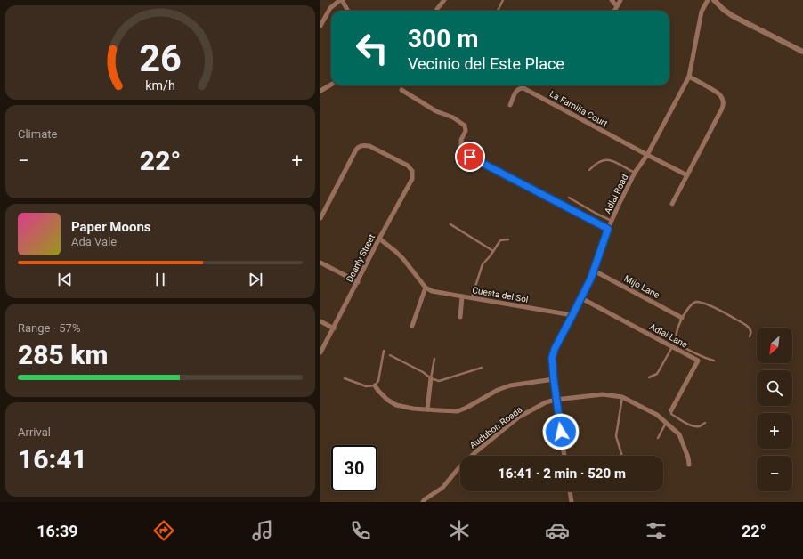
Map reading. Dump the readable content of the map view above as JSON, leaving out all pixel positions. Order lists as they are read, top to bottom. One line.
{"streets":{"street":["La Familia Court","Adlai Road","Deanly Street","Mijo Lane","Cuesta del Sol","Adlai Lane","Audubon Roada"]},"crossings":[["La Familia Court","Adlai Road"],["Adlai Road","Mijo Lane"],["Adlai Road","Cuesta del Sol"],["Adlai Road","Adlai Lane"],["Adlai Road","Audubon Roada"]],"north":"bottom left","page":{"turn":["300 m","Vecinio del Este Place"],"tile":["Climate",["Range · 57%","285 km"],["Arrival","16:41"]],"heat":["−","22°","+"],"song":["Paper Moons","Ada Vale"],"map_buttons":["+","−"],"limit":"30","trip":"16:41 · 2 min · 520 m","tabs":["16:39","22°"],"gauge":["26","km/h"]}}
